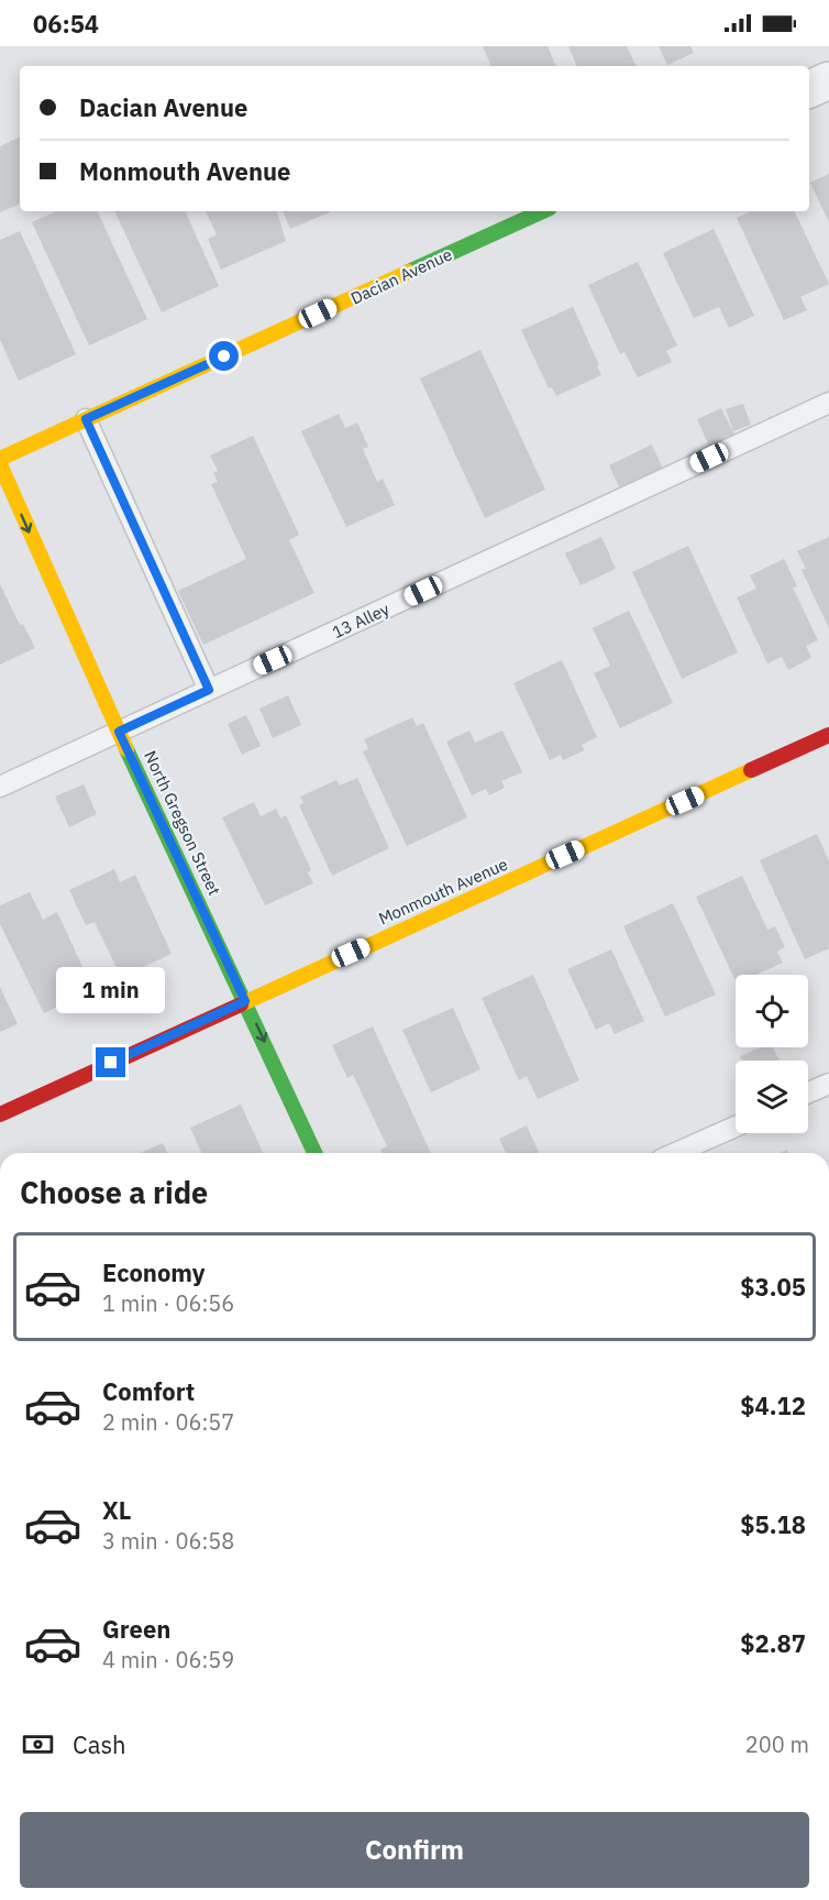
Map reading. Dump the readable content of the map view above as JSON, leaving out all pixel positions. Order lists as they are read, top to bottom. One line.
{"streets":{"street":["Dacian Avenue","North Gregson Street","Monmouth Avenue"],"lane":["13 Alley"]},"crossings":[["13 Alley","North Gregson Street"],["North Gregson Street","Monmouth Avenue"]],"one_way":["North Gregson Street"],"page":{"status":"06:54","banner":["Dacian Avenue","Monmouth Avenue"],"bubble":"1 min","heading":"Choose a ride","list":[{"name":"Economy","note":"1 min · 06:56","value":"$3.05"},{"name":"Comfort","note":"2 min · 06:57","value":"$4.12"},{"name":"XL","note":"3 min · 06:58","value":"$5.18"},{"name":"Green","note":"4 min · 06:59","value":"$2.87"}],"pay":["Cash","200 m"],"buttons":"Confirm"}}
